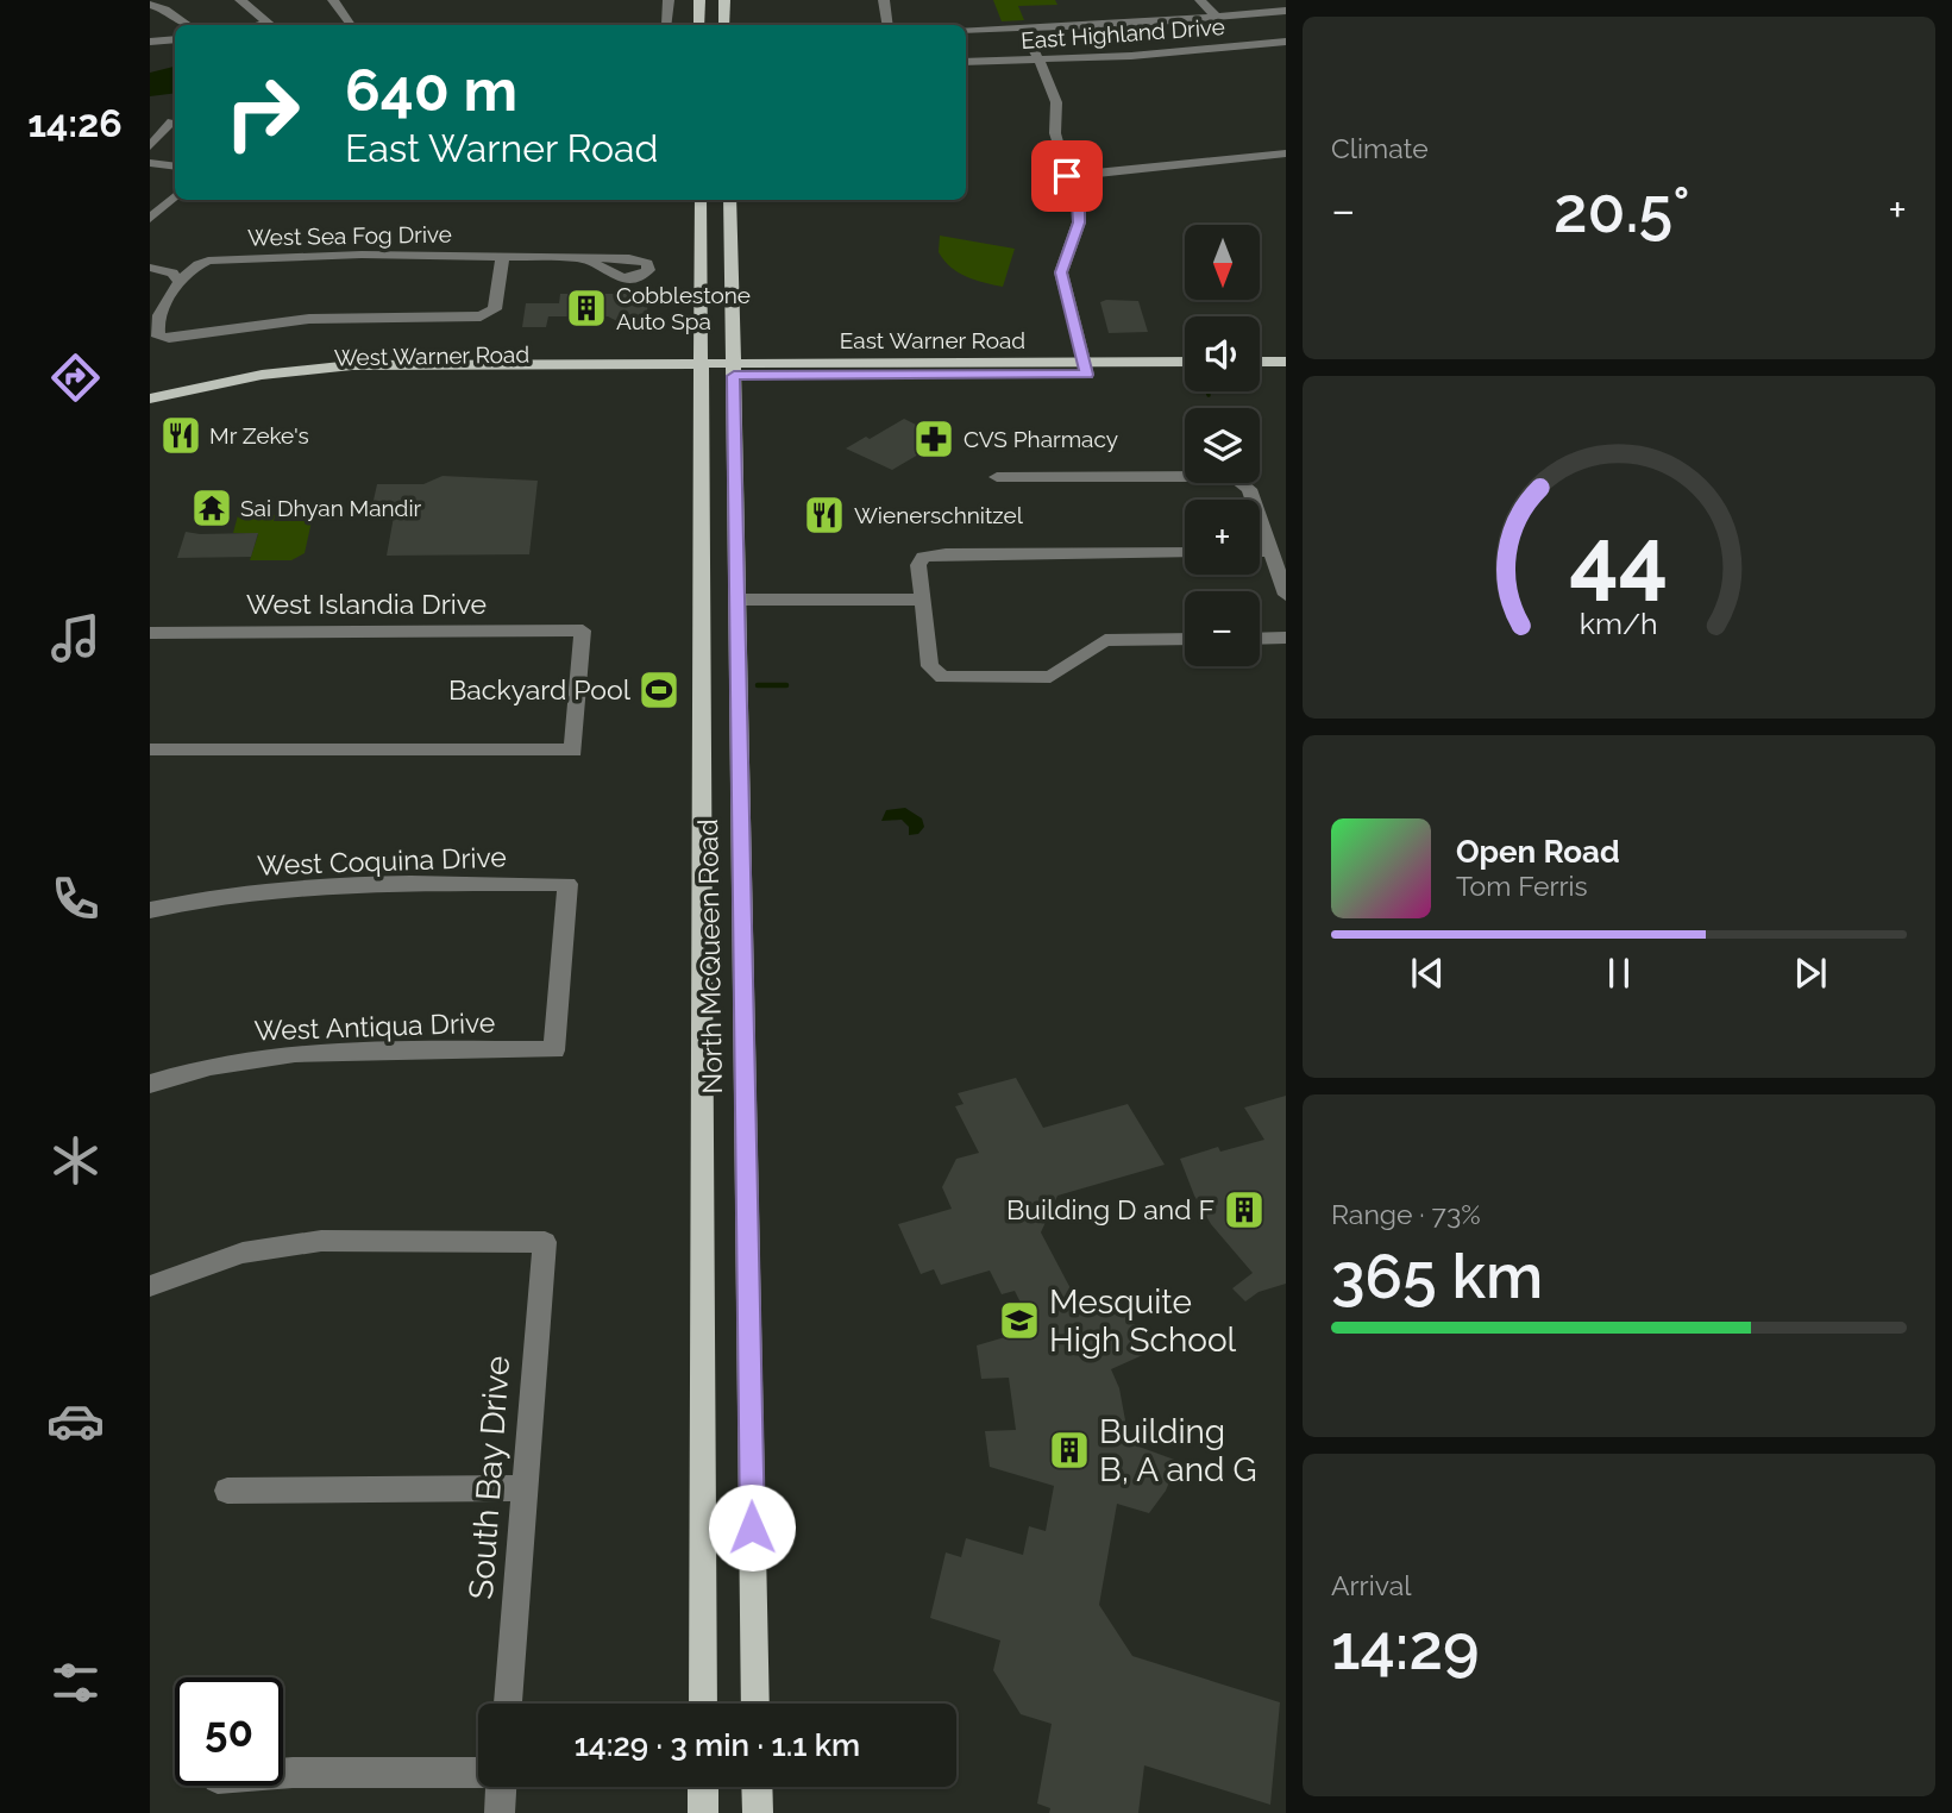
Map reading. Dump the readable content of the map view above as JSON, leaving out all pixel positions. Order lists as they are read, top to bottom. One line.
{"streets":{"main road":["East Warner Road","West Warner Road","North McQueen Road"],"street":["East Highland Drive","West Sea Fog Drive","West Islandia Drive","West Coquina Drive","West Antiqua Drive","South Bay Drive"]},"crossings":[["East Warner Road","West Warner Road"],["East Warner Road","North McQueen Road"],["West Warner Road","North McQueen Road"],["West Coquina Drive","West Antiqua Drive"]],"places":{"building":["Cobblestone Auto Spa","Building D and F","Building B, A and G"],"restaurant":["Mr Zeke's","Wienerschnitzel"],"pharmacy":["CVS Pharmacy"],"temple":["Sai Dhyan Mandir"],"sports":["Backyard Pool"],"school or university":["Mesquite High School"]},"north":"bottom","page":{"tabs":"14:26","tile":["Climate",["Range · 73%","365 km"],["Arrival","14:29"]],"turn":["640 m","East Warner Road"],"heat":["−","20.5°","+"],"map_buttons":["+","−"],"song":["Open Road","Tom Ferris"],"limit":"50","trip":"14:29 · 3 min · 1.1 km","gauge":["44","km/h"]}}
